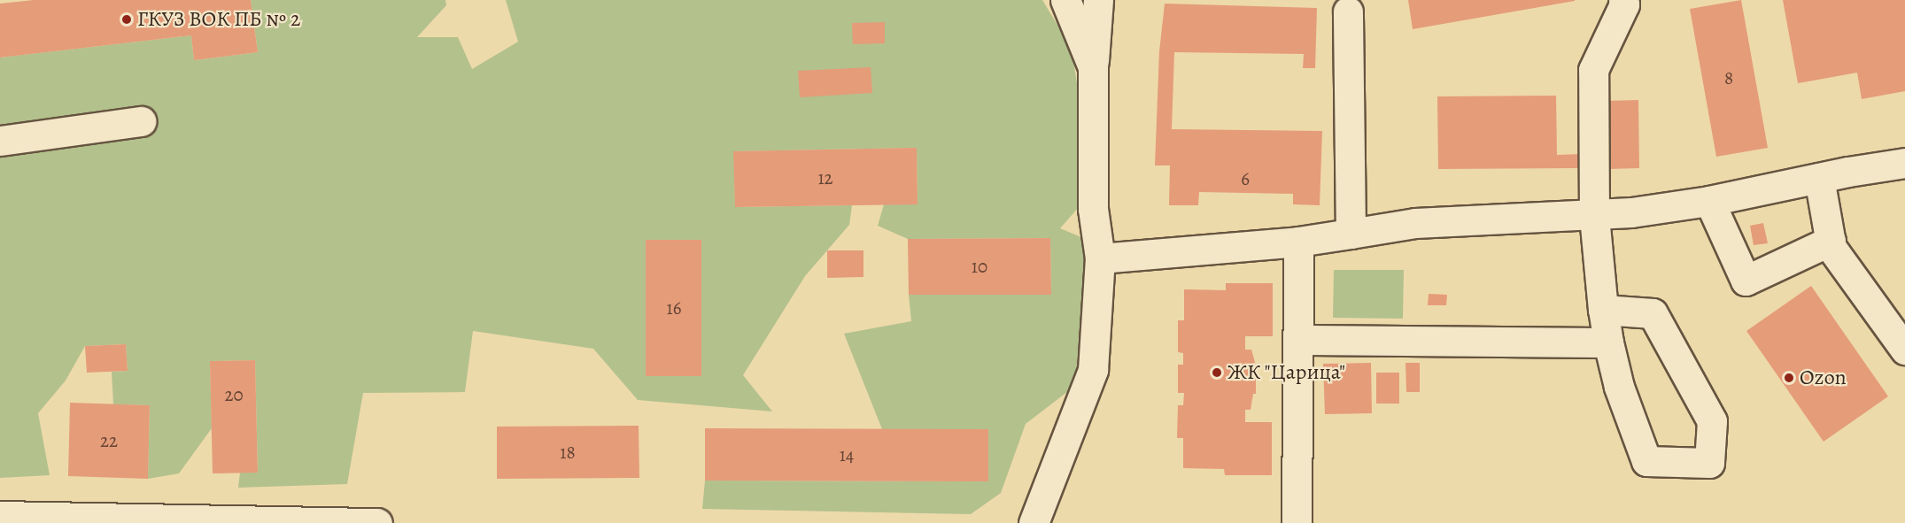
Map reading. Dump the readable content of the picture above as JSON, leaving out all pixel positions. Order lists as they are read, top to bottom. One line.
{"places":["ГКУЗ ВОК ПБ № 2","ЖК \"Царица\"","Ozon"],"house_numbers":["8","12","6","10","16","20","22","18","14"]}
